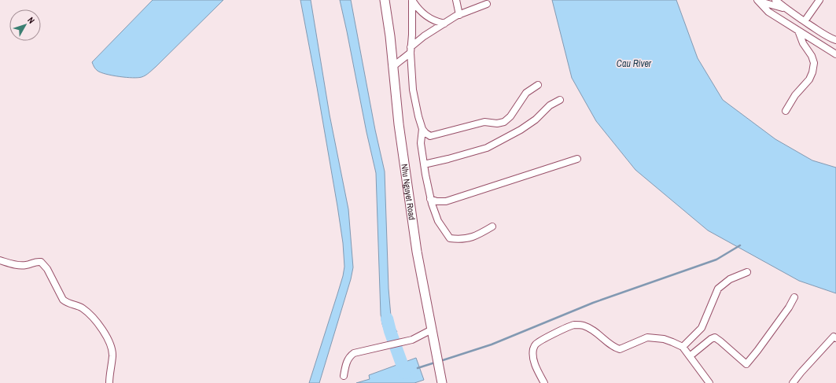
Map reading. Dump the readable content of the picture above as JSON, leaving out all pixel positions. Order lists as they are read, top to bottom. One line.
{"streets":{"main road":["Nhu Nguyet Road"]},"water":["Cau River"],"north":"top right"}
